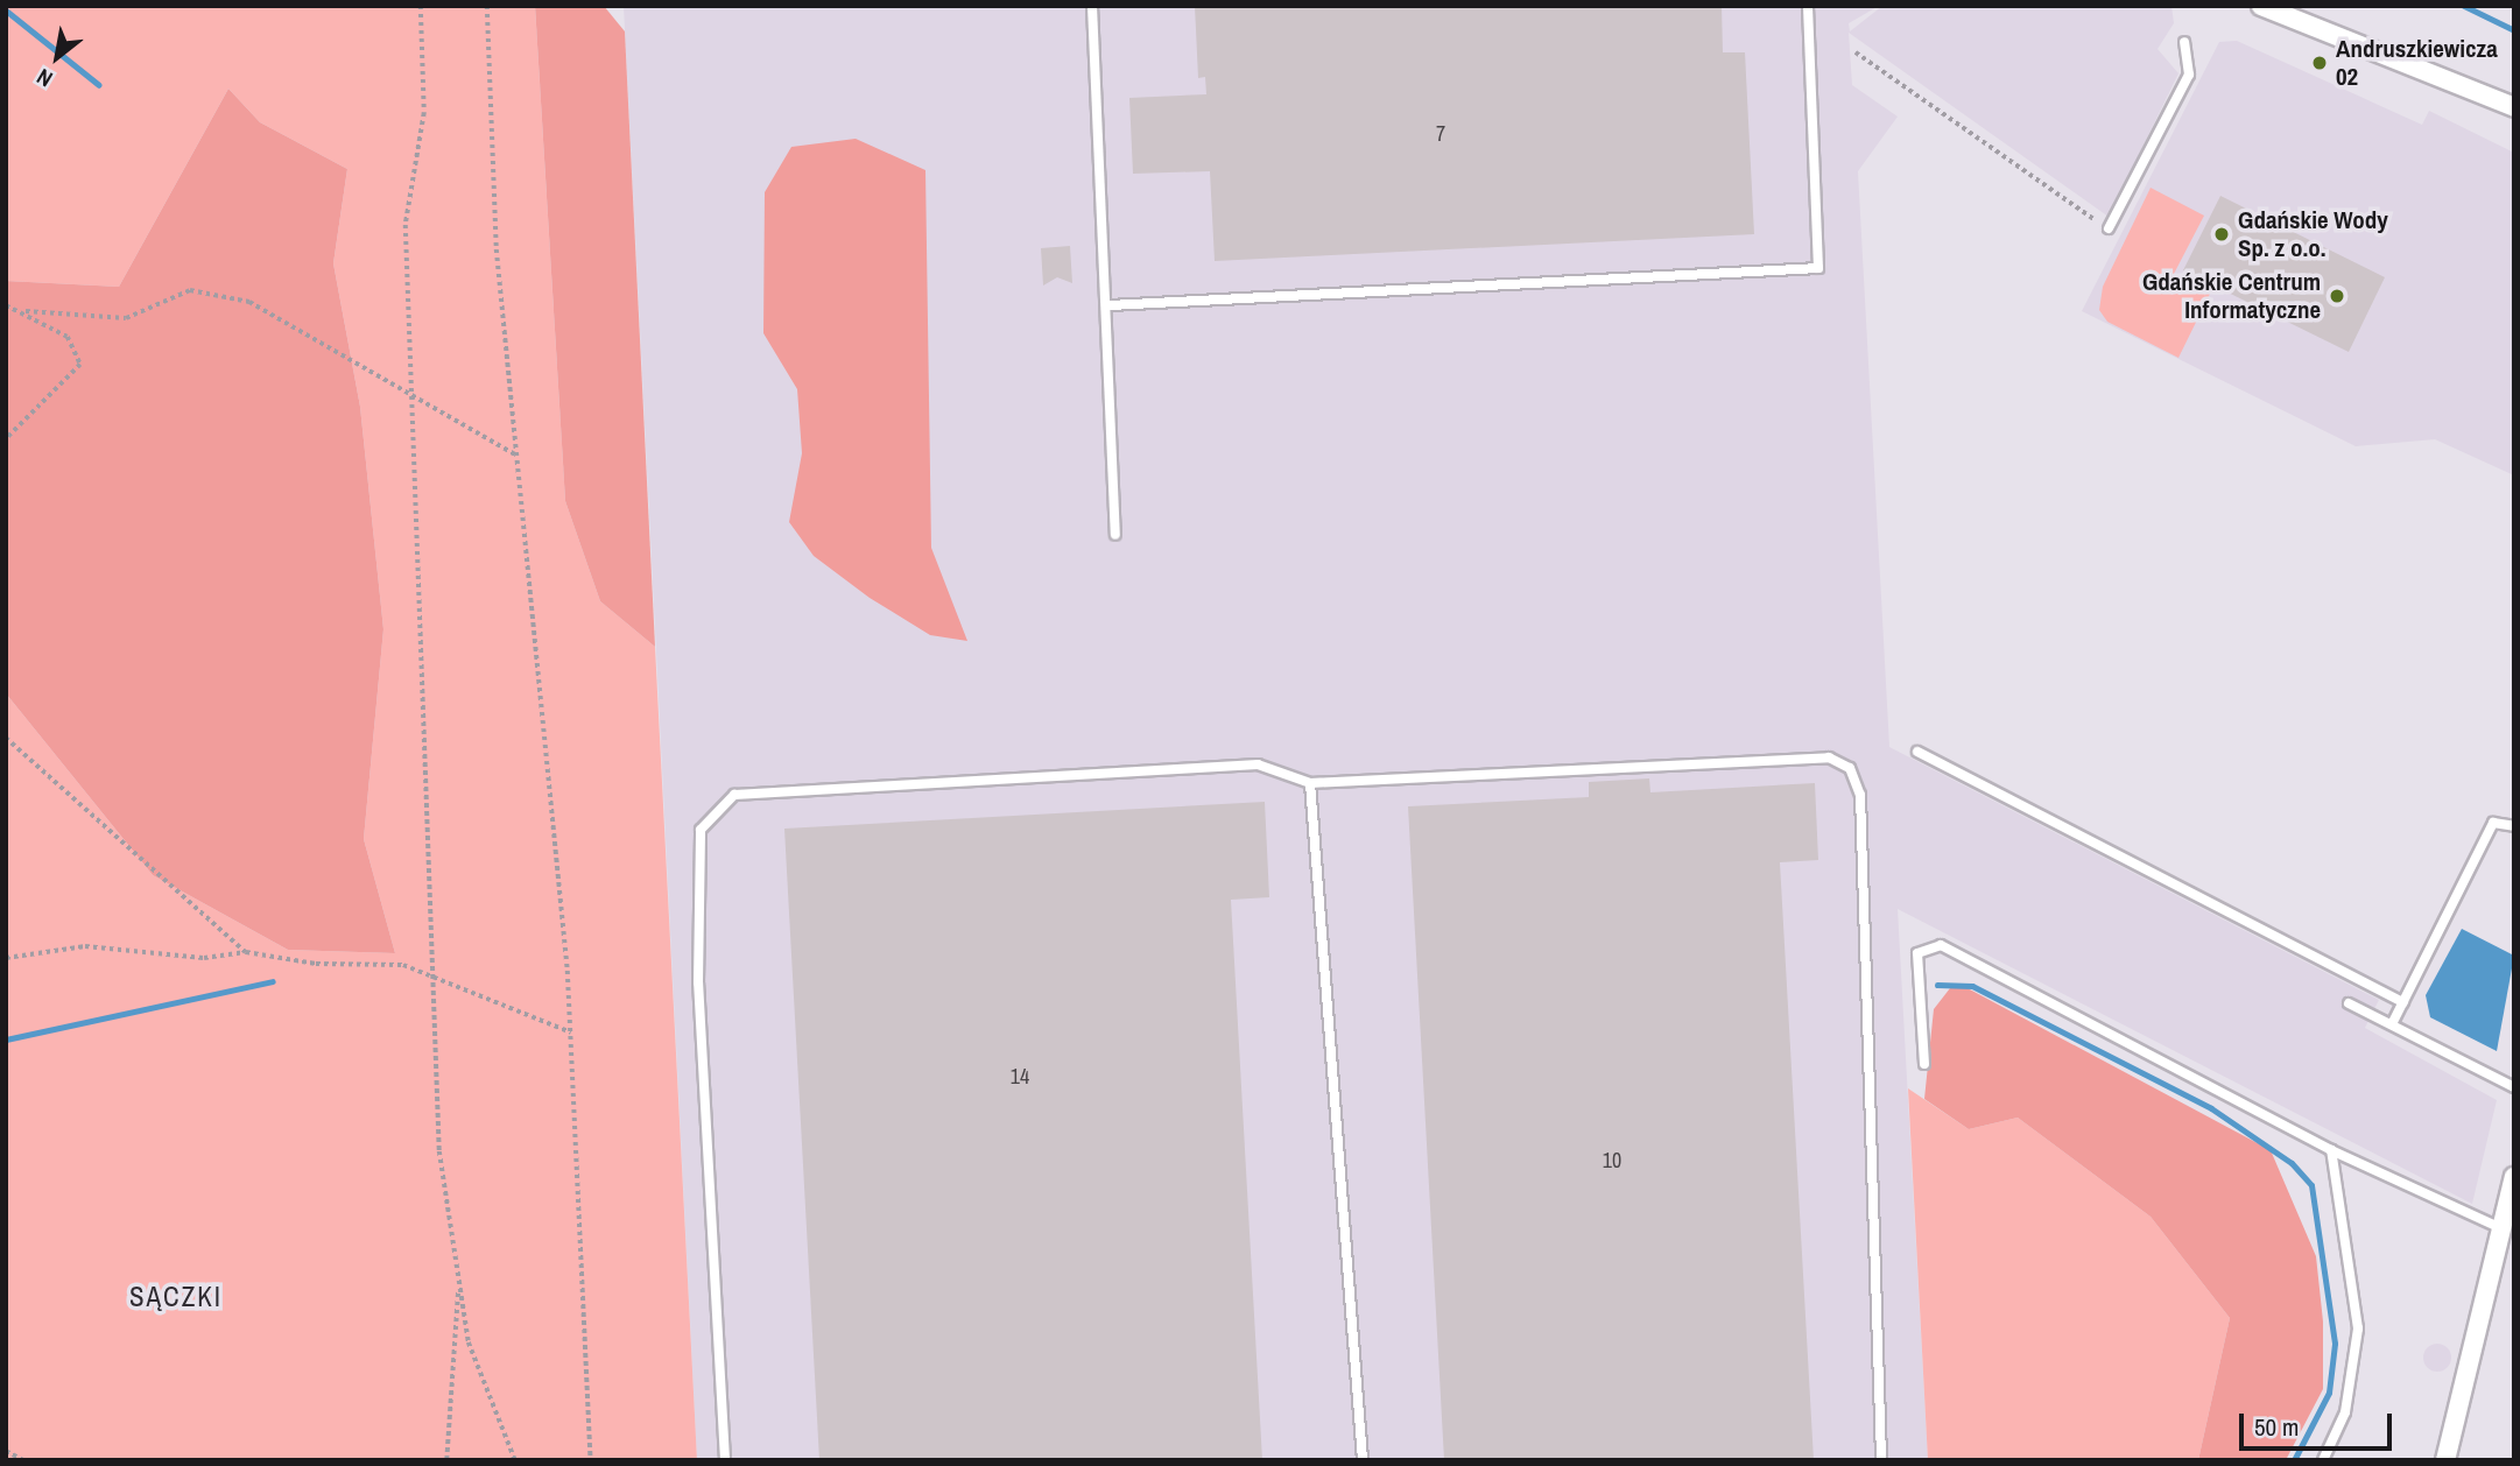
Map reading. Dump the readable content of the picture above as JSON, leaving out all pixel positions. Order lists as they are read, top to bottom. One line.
{"districts":["SĄCZKI"],"places":["Andruszkiewicza 02","Gdańskie Wody Sp. z o.o.","Gdańskie Centrum Informatyczne"],"house_numbers":["7","14","10"],"scale_bar":"50 m","north":"bottom left"}
